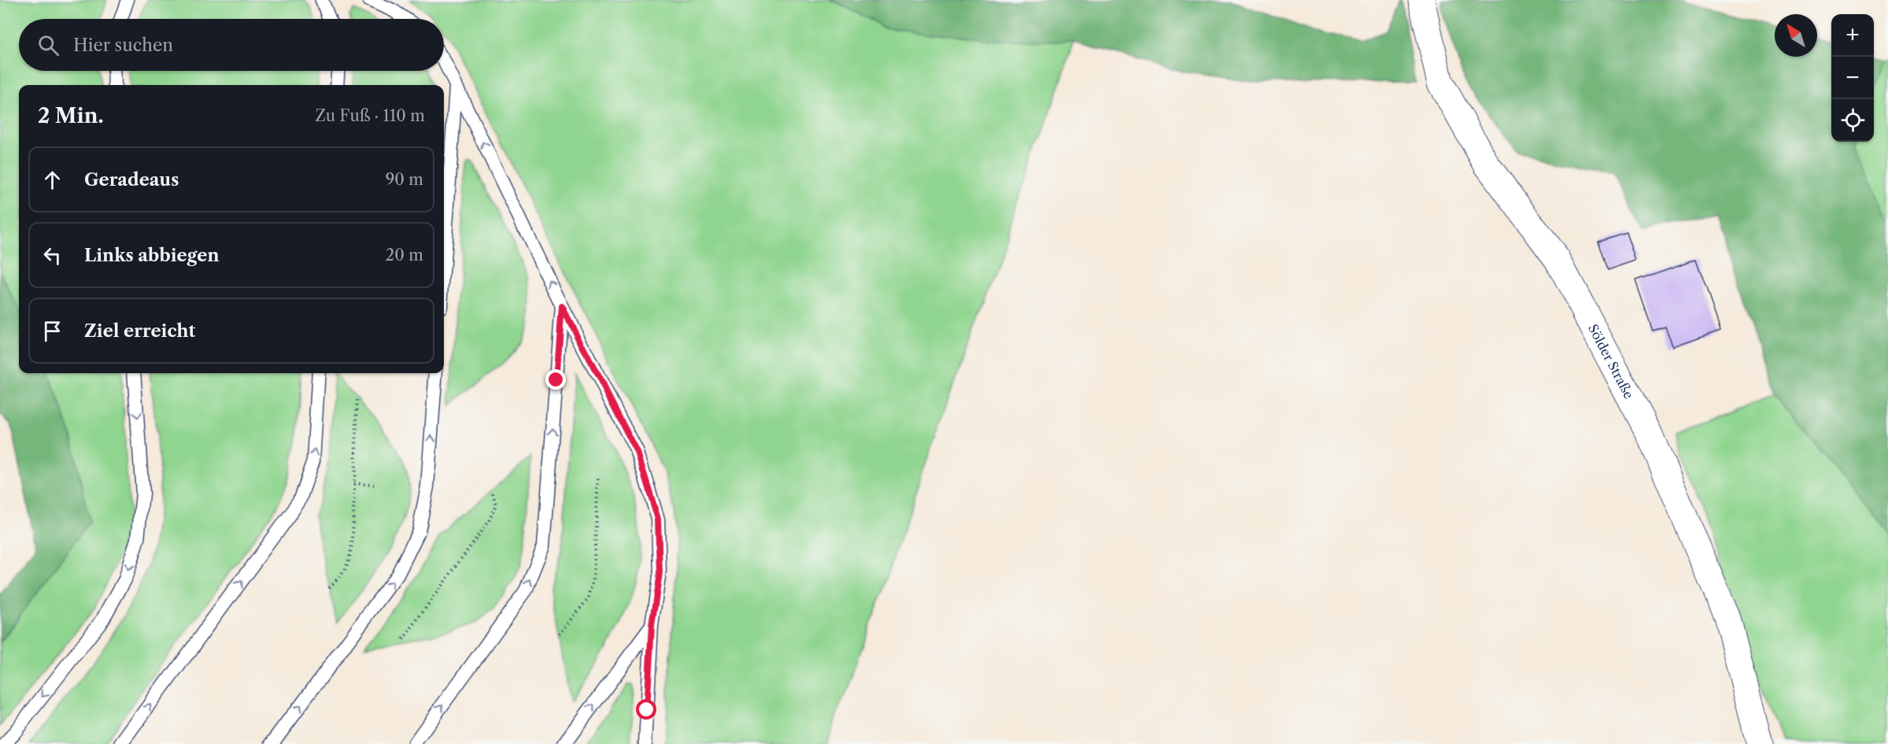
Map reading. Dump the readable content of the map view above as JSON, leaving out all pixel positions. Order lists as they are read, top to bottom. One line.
{"streets":{"street":["Sölder Straße"]},"north":"top left","page":{"map_buttons":["+","−"],"search":"Hier suchen","heading":["2 Min.","Zu Fuß · 110 m"],"list":[["Geradeaus","90 m"],["Links abbiegen","20 m"],"Ziel erreicht"]}}
